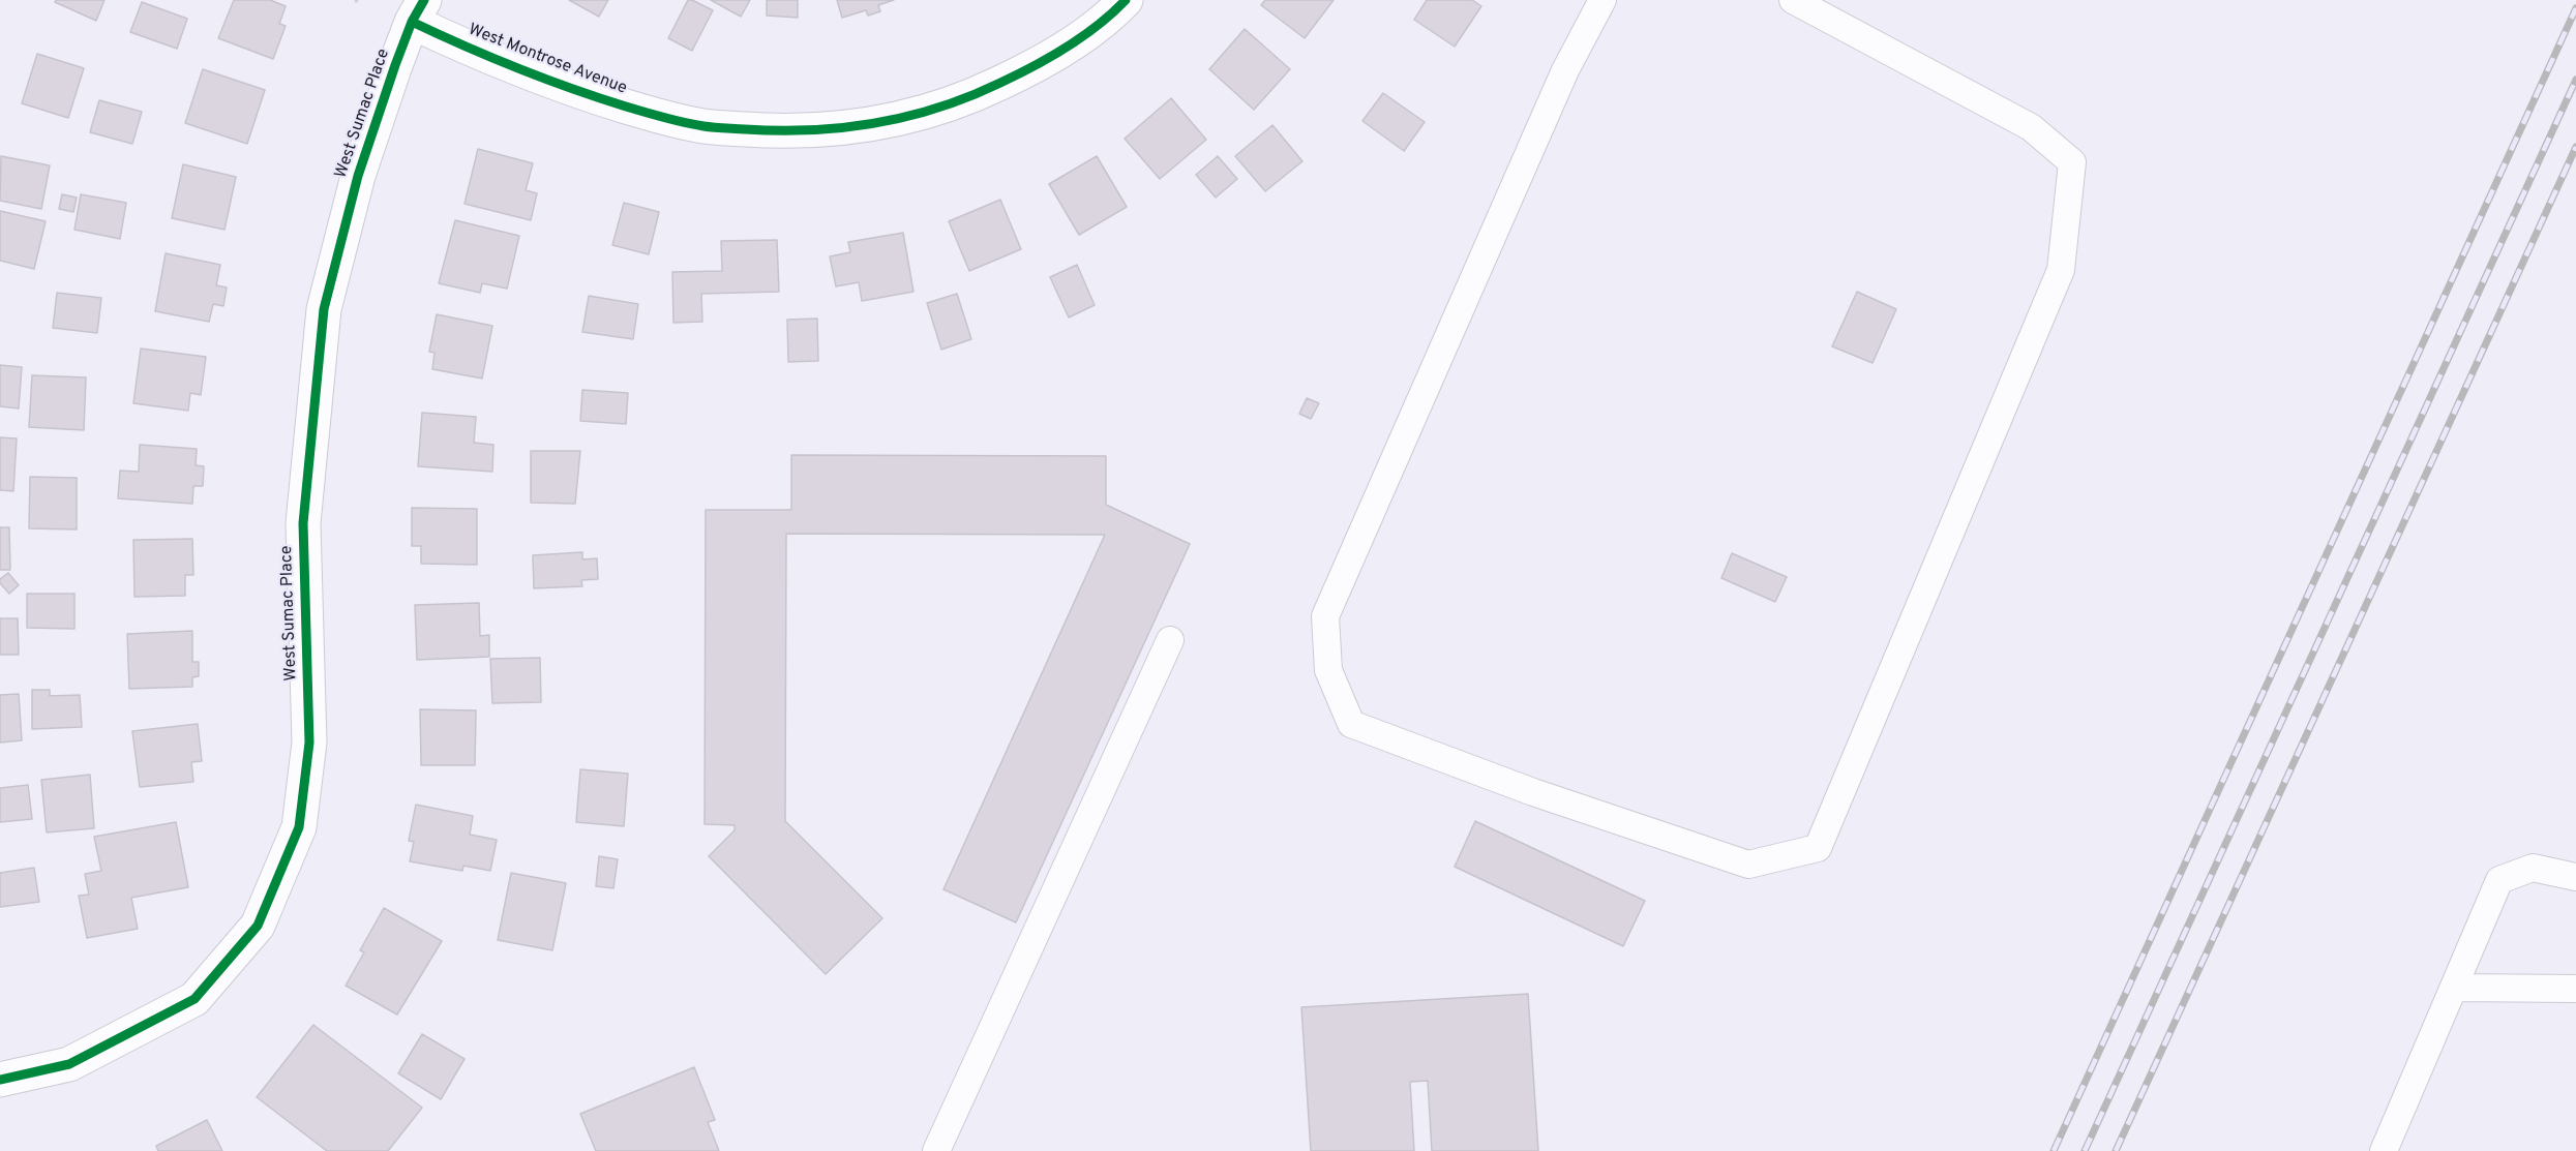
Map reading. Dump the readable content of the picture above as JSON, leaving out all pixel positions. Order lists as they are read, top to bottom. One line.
{"streets":{"street":["West Montrose Avenue","West Sumac Place"]},"crossings":[["West Montrose Avenue","West Sumac Place"]]}
